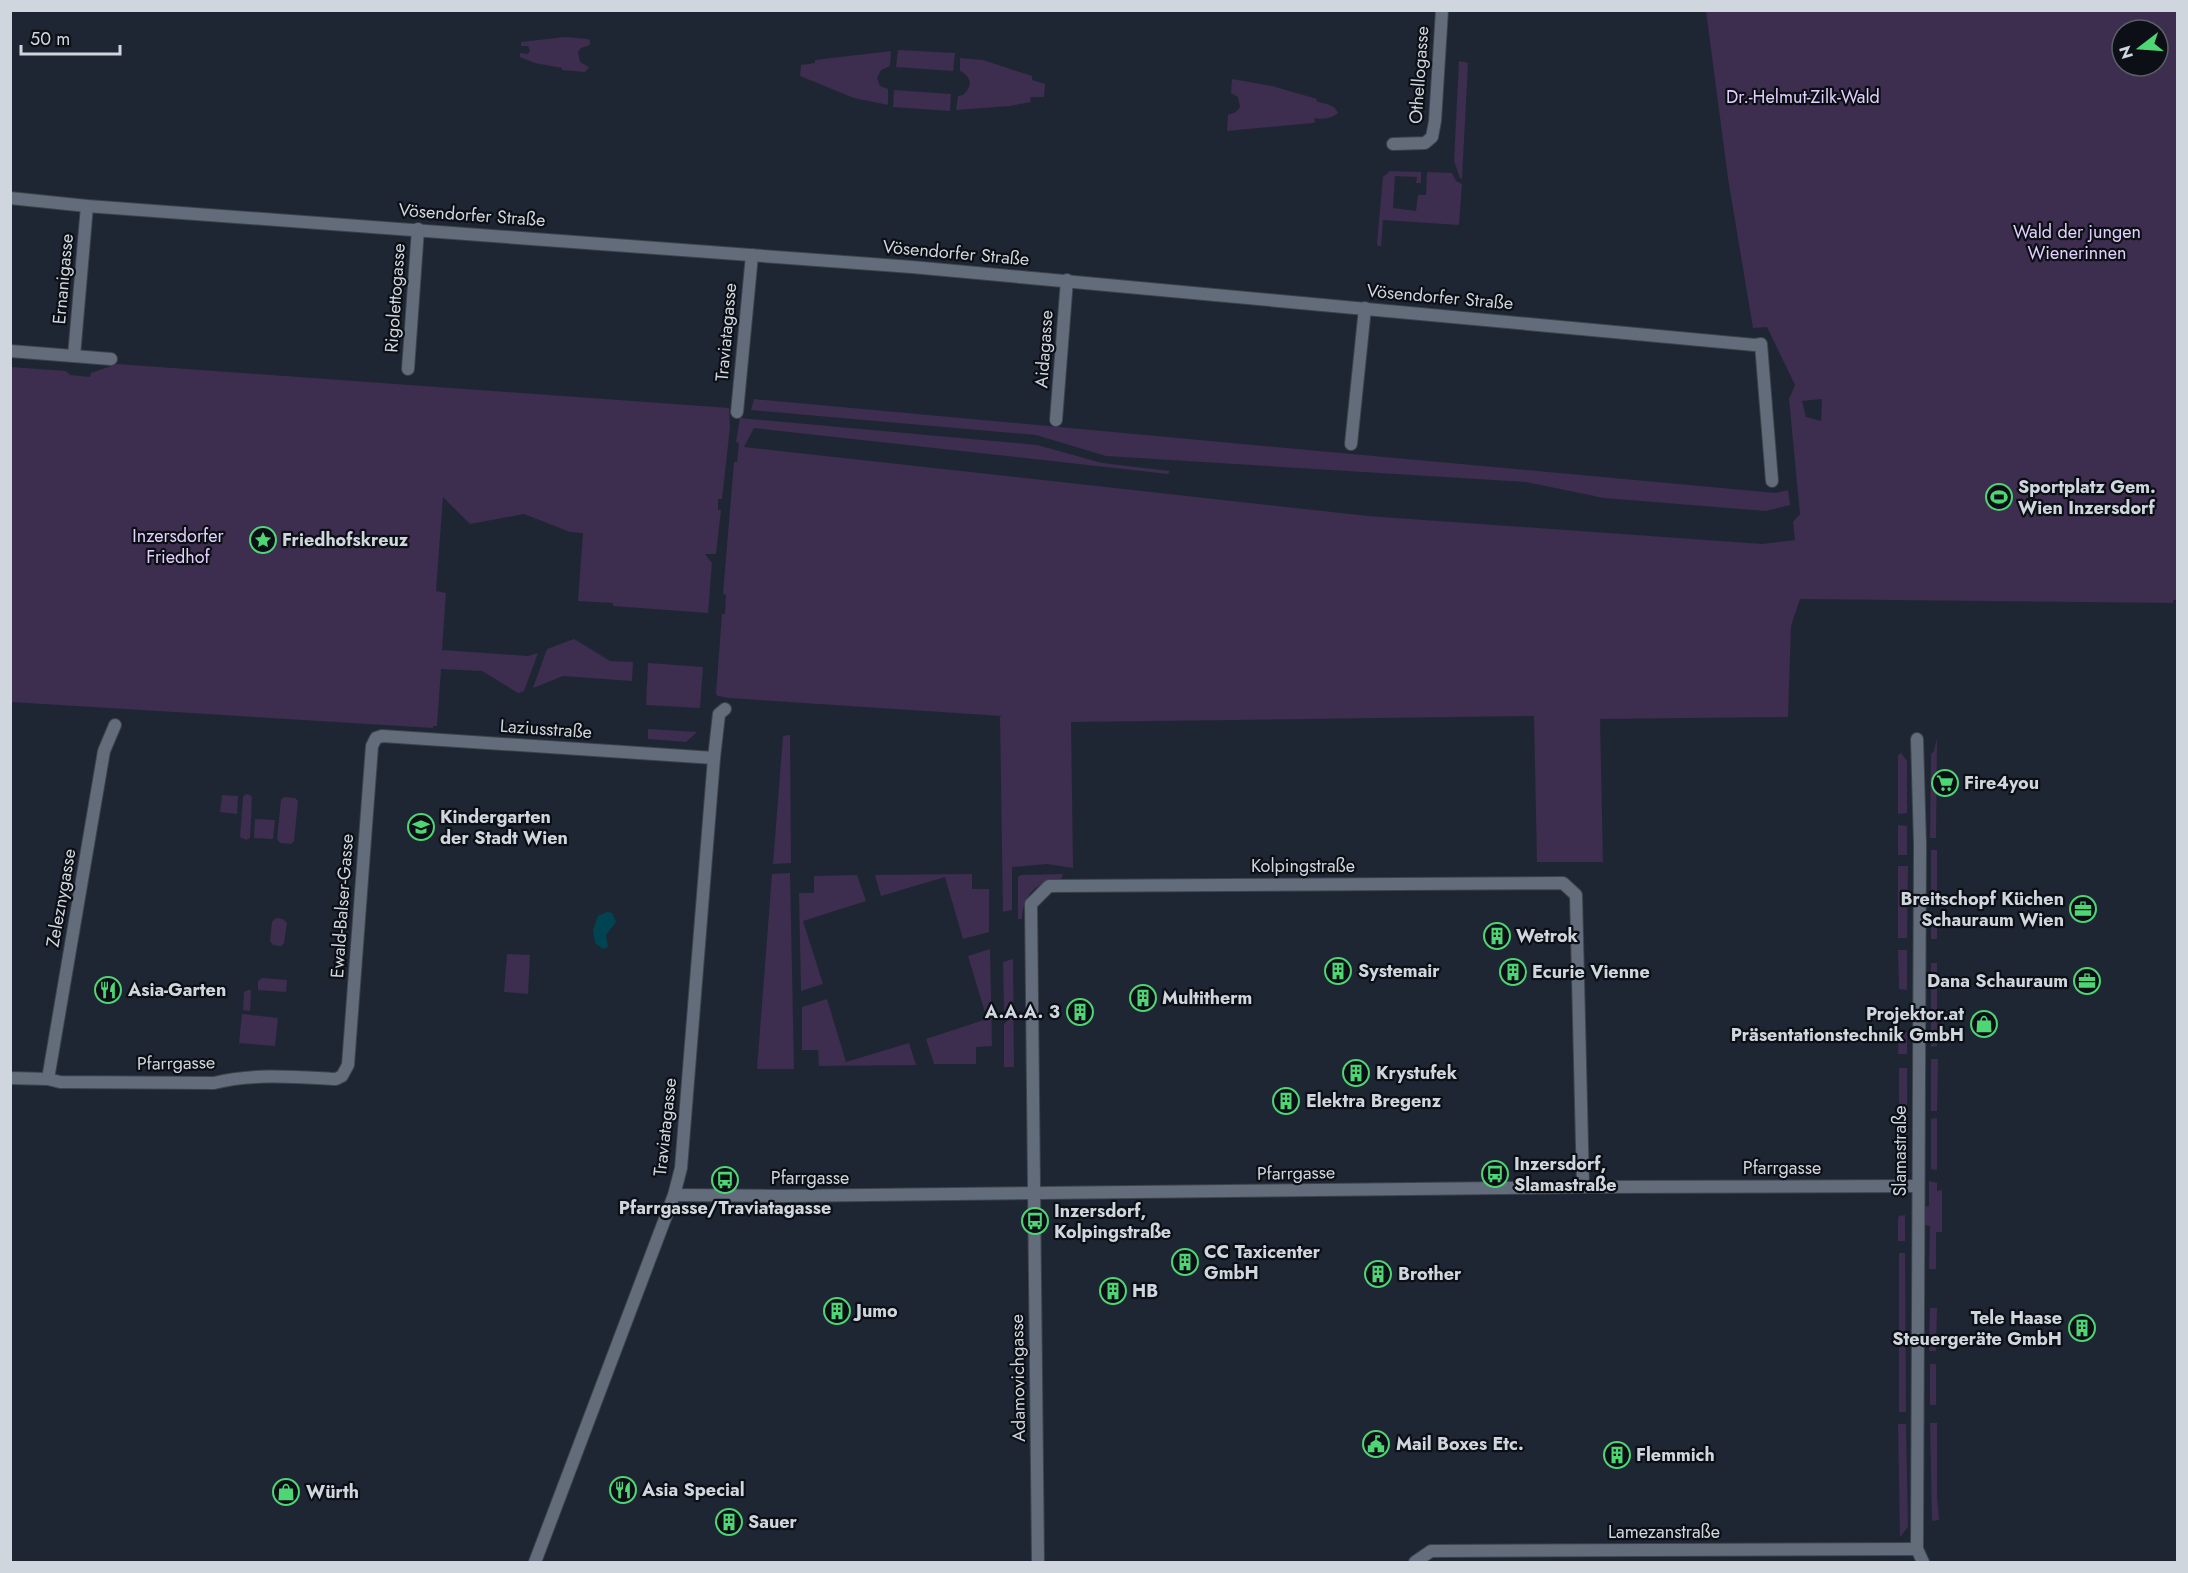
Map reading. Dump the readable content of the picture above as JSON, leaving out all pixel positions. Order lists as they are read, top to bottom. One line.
{"streets":{"street":["Othellogasse","Vösendorfer Straße","Ernanigasse","Rigolettogasse","Traviatagasse","Aidagasse","Laziusstraße","Kolpingstraße","Zeleznygasse","Ewald-Balser-Gasse","Pfarrgasse","Slamastraße","Adamovichgasse","Lamezanstraße"]},"crossings":[["Vösendorfer Straße","Ernanigasse"],["Vösendorfer Straße","Rigolettogasse"],["Vösendorfer Straße","Traviatagasse"],["Vösendorfer Straße","Aidagasse"],["Traviatagasse","Laziusstraße"],["Traviatagasse","Pfarrgasse"],["Laziusstraße","Ewald-Balser-Gasse"],["Kolpingstraße","Pfarrgasse"],["Kolpingstraße","Adamovichgasse"],["Zeleznygasse","Pfarrgasse"],["Ewald-Balser-Gasse","Pfarrgasse"],["Pfarrgasse","Slamastraße"],["Pfarrgasse","Adamovichgasse"],["Slamastraße","Lamezanstraße"]],"parks":["Dr.-Helmut-Zilk-Wald","Wald der jungen Wienerinnen","Inzersdorfer Friedhof"],"places":{"sports":["Sportplatz Gem. Wien Inzersdorf"],"place":["Friedhofskreuz"],"supermarket":["Fire4you"],"school or university":["Kindergarten der Stadt Wien"],"office":["Breitschopf Küchen Schauraum Wien","Dana Schauraum"],"building":["Wetrok","Systemair","Ecurie Vienne","Multitherm","A.A.A. 3","Krystufek","Elektra Bregenz","CC Taxicenter GmbH","Brother","HB","Jumo","Tele Haase Steuergeräte GmbH","Flemmich","Sauer"],"restaurant":["Asia-Garten","Asia Special"],"shop":["Projektor.at Präsentationstechnik GmbH","Würth"],"bus stop":["Inzersdorf, Slamastraße","Pfarrgasse/Traviatagasse","Inzersdorf, Kolpingstraße"],"public building":["Mail Boxes Etc."]},"scale_bar":"50 m","north":"left"}
